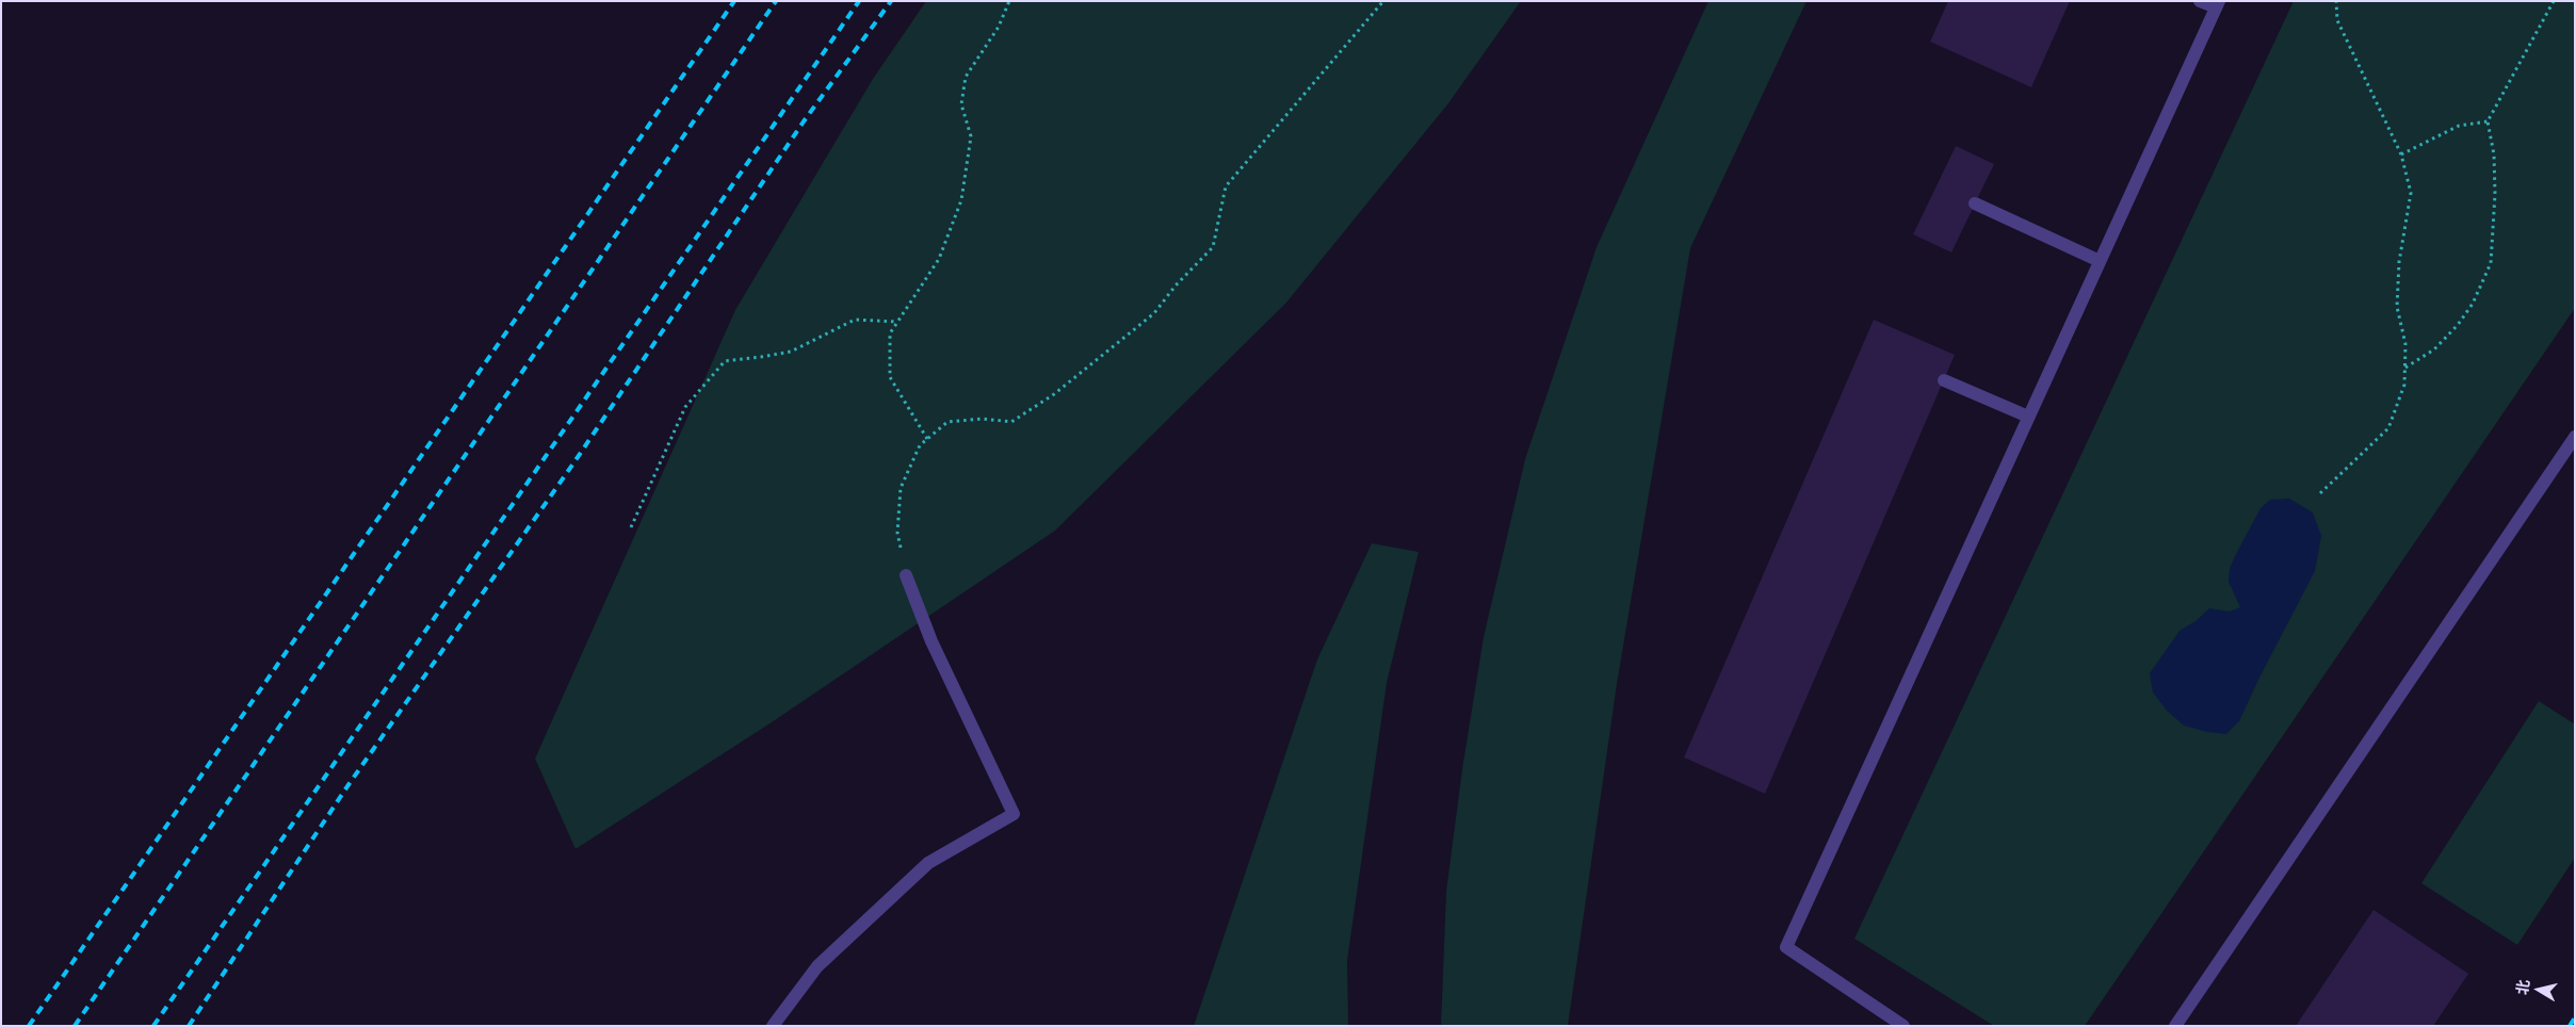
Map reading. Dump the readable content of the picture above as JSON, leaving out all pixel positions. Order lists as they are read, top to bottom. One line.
{"north":"left"}
